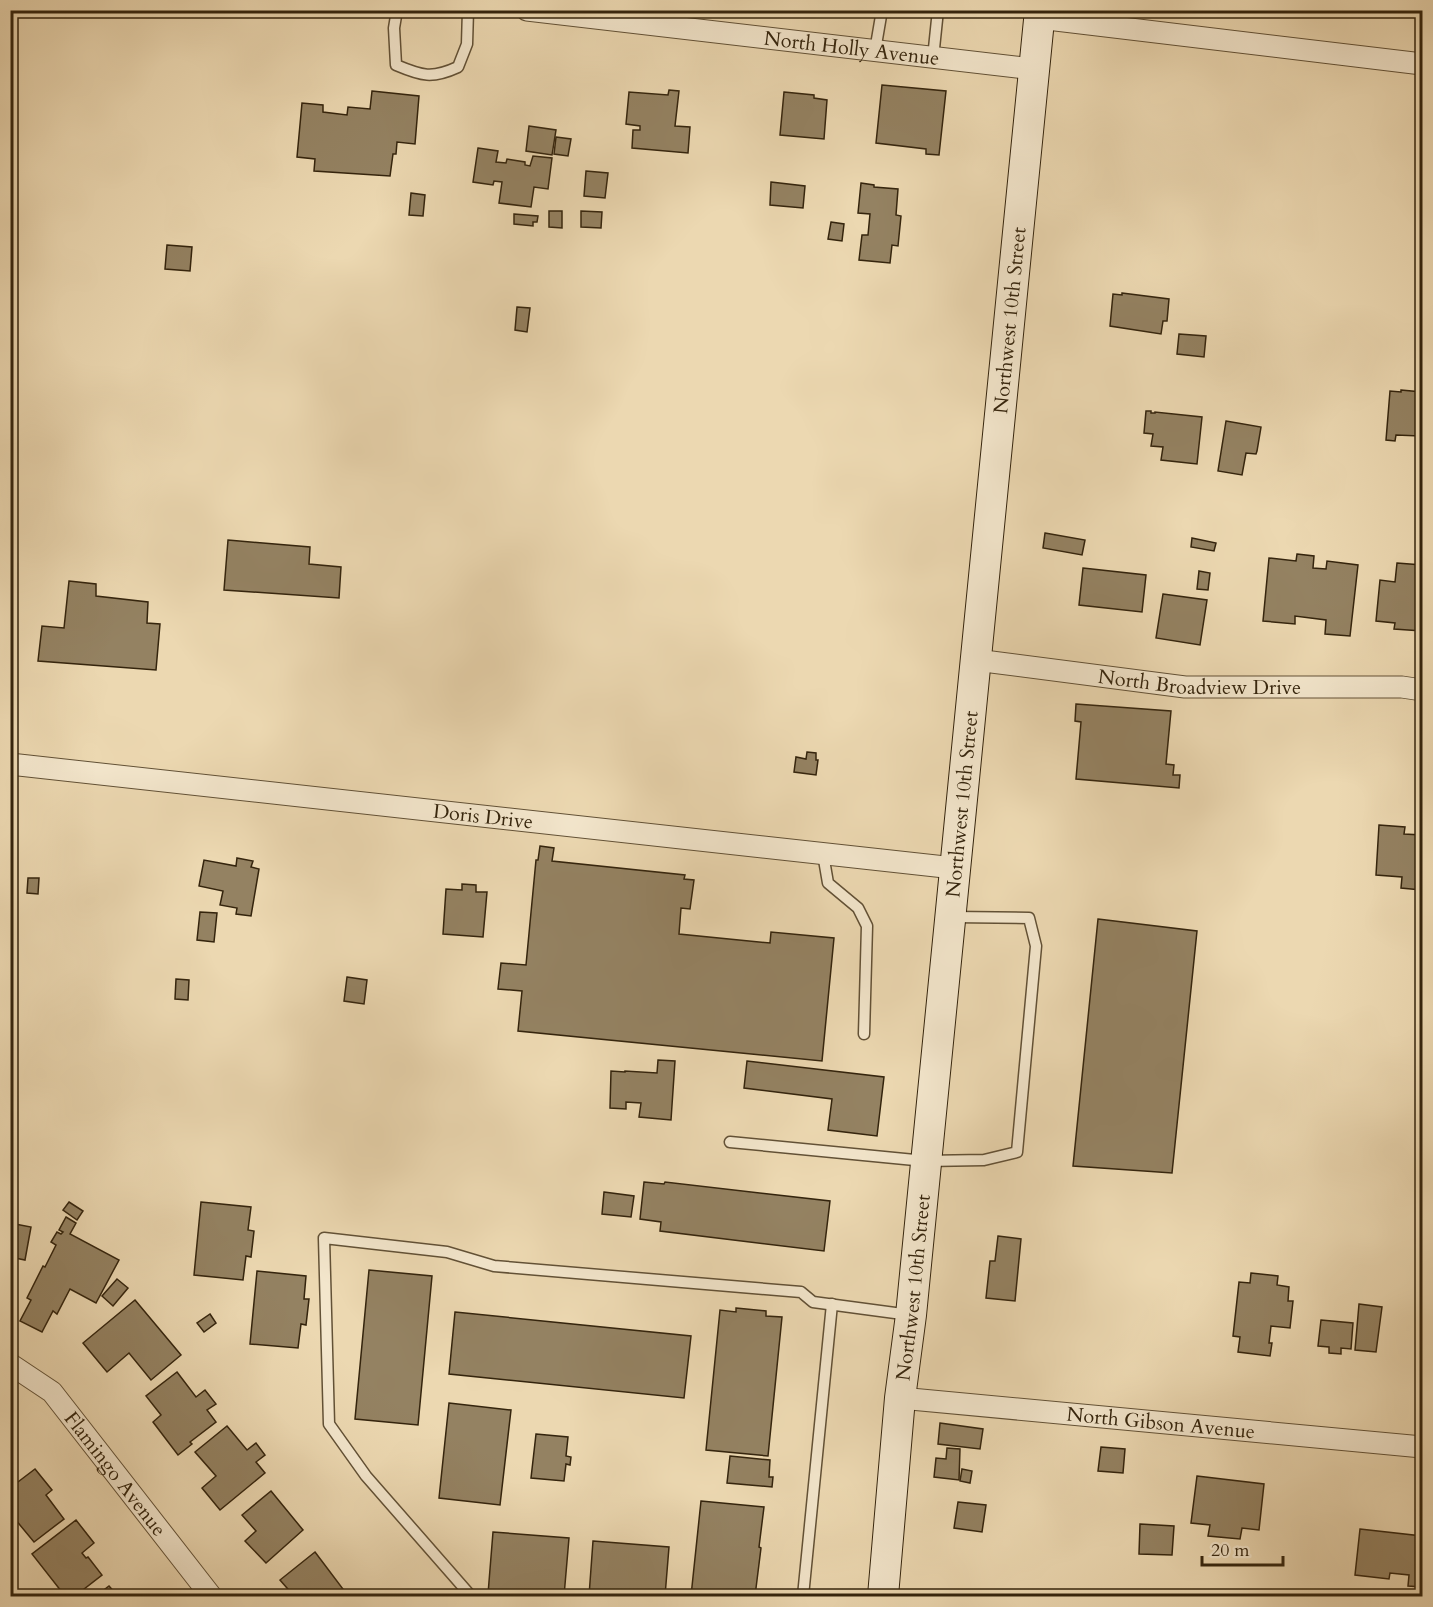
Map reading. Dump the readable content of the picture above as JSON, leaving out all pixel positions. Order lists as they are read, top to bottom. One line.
{"streets":{"main road":["Northwest 10th Street"],"street":["North Holly Avenue","North Broadview Drive","Doris Drive","North Gibson Avenue","Flamingo Avenue"]},"crossings":[["North Holly Avenue","Northwest 10th Street"],["Northwest 10th Street","North Broadview Drive"],["Northwest 10th Street","Doris Drive"],["Northwest 10th Street","North Gibson Avenue"]],"scale_bar":"20 m"}
